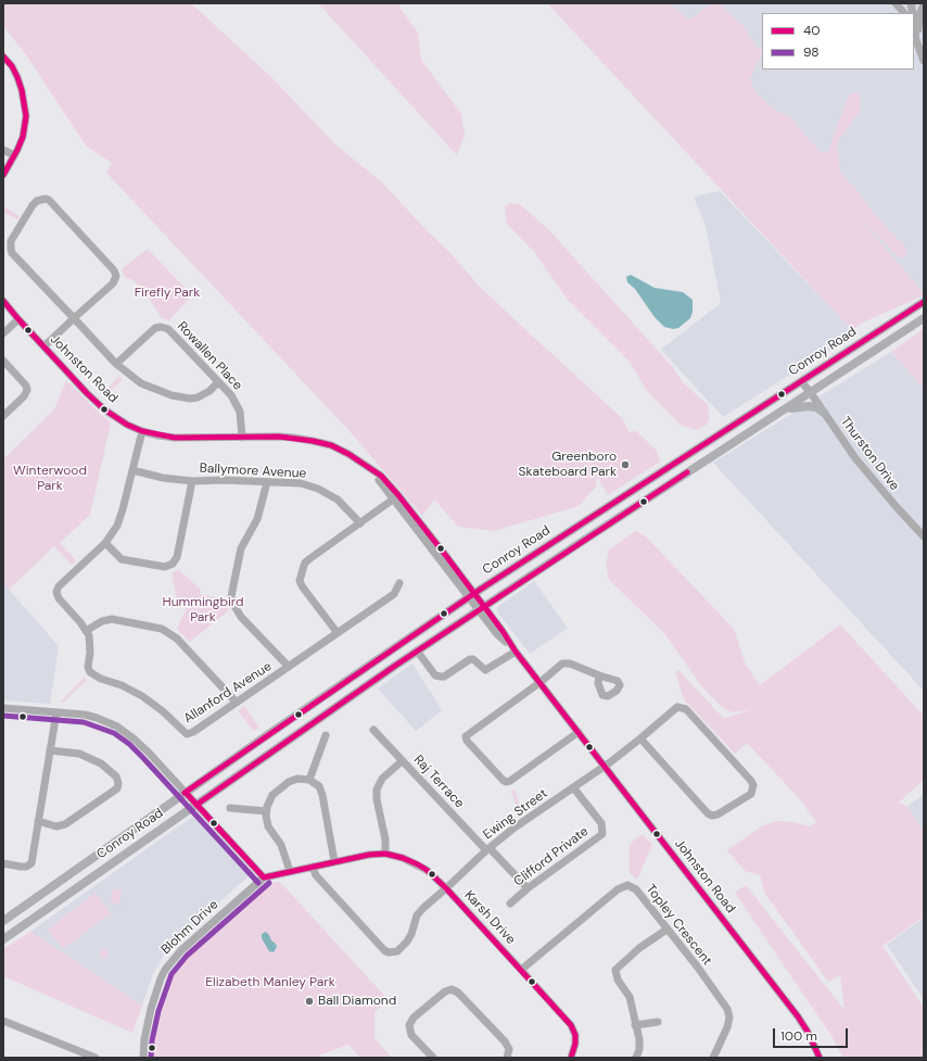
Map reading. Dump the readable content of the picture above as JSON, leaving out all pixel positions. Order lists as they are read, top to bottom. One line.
{"streets":{"main road":["Conroy Road"],"street":["Rowallen Place","Johnston Road","Thurston Drive","Ballymore Avenue","Allanford Avenue","Raj Terrace","Ewing Street","Clifford Private","Karsh Drive","Topley Crescent","Blohm Drive"]},"crossings":[["Conroy Road","Johnston Road"],["Conroy Road","Thurston Drive"],["Rowallen Place","Johnston Road"],["Johnston Road","Allanford Avenue"],["Johnston Road","Ewing Street"],["Ballymore Avenue","Allanford Avenue"],["Raj Terrace","Ewing Street"],["Raj Terrace","Clifford Private"],["Ewing Street","Clifford Private"],["Ewing Street","Karsh Drive"],["Karsh Drive","Topley Crescent"],["Karsh Drive","Blohm Drive"]],"parks":["Firefly Park","Winterwood Park","Hummingbird Park","Elizabeth Manley Park"],"places":["Greenboro Skateboard Park","Ball Diamond"],"lines":["transit line 40","transit line 98"],"legend":["40","98"],"scale_bar":"100 m"}
